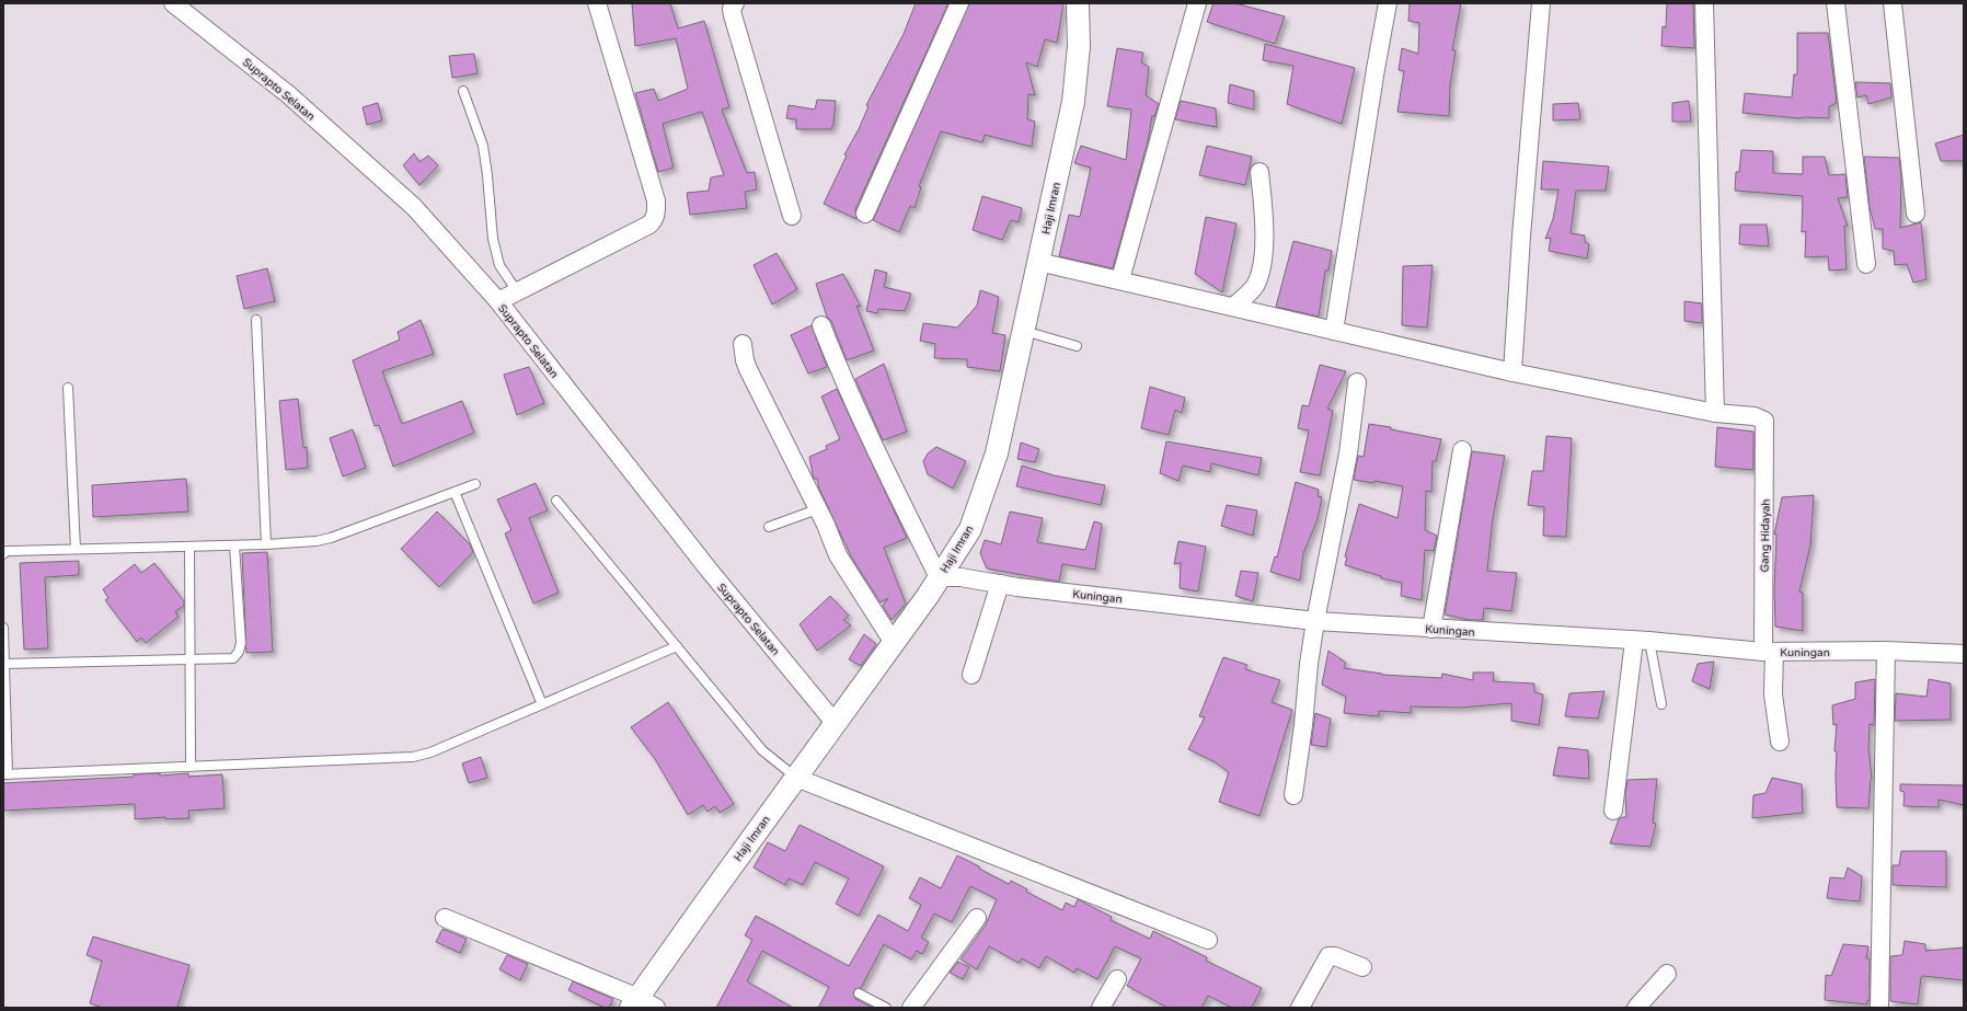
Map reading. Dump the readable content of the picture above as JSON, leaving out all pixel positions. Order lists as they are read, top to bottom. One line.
{"streets":{"street":["Suprapto Selatan","Haji Imran","Gang Hidayah","Kuningan"]},"crossings":[["Suprapto Selatan","Haji Imran"],["Haji Imran","Kuningan"],["Gang Hidayah","Kuningan"]]}
